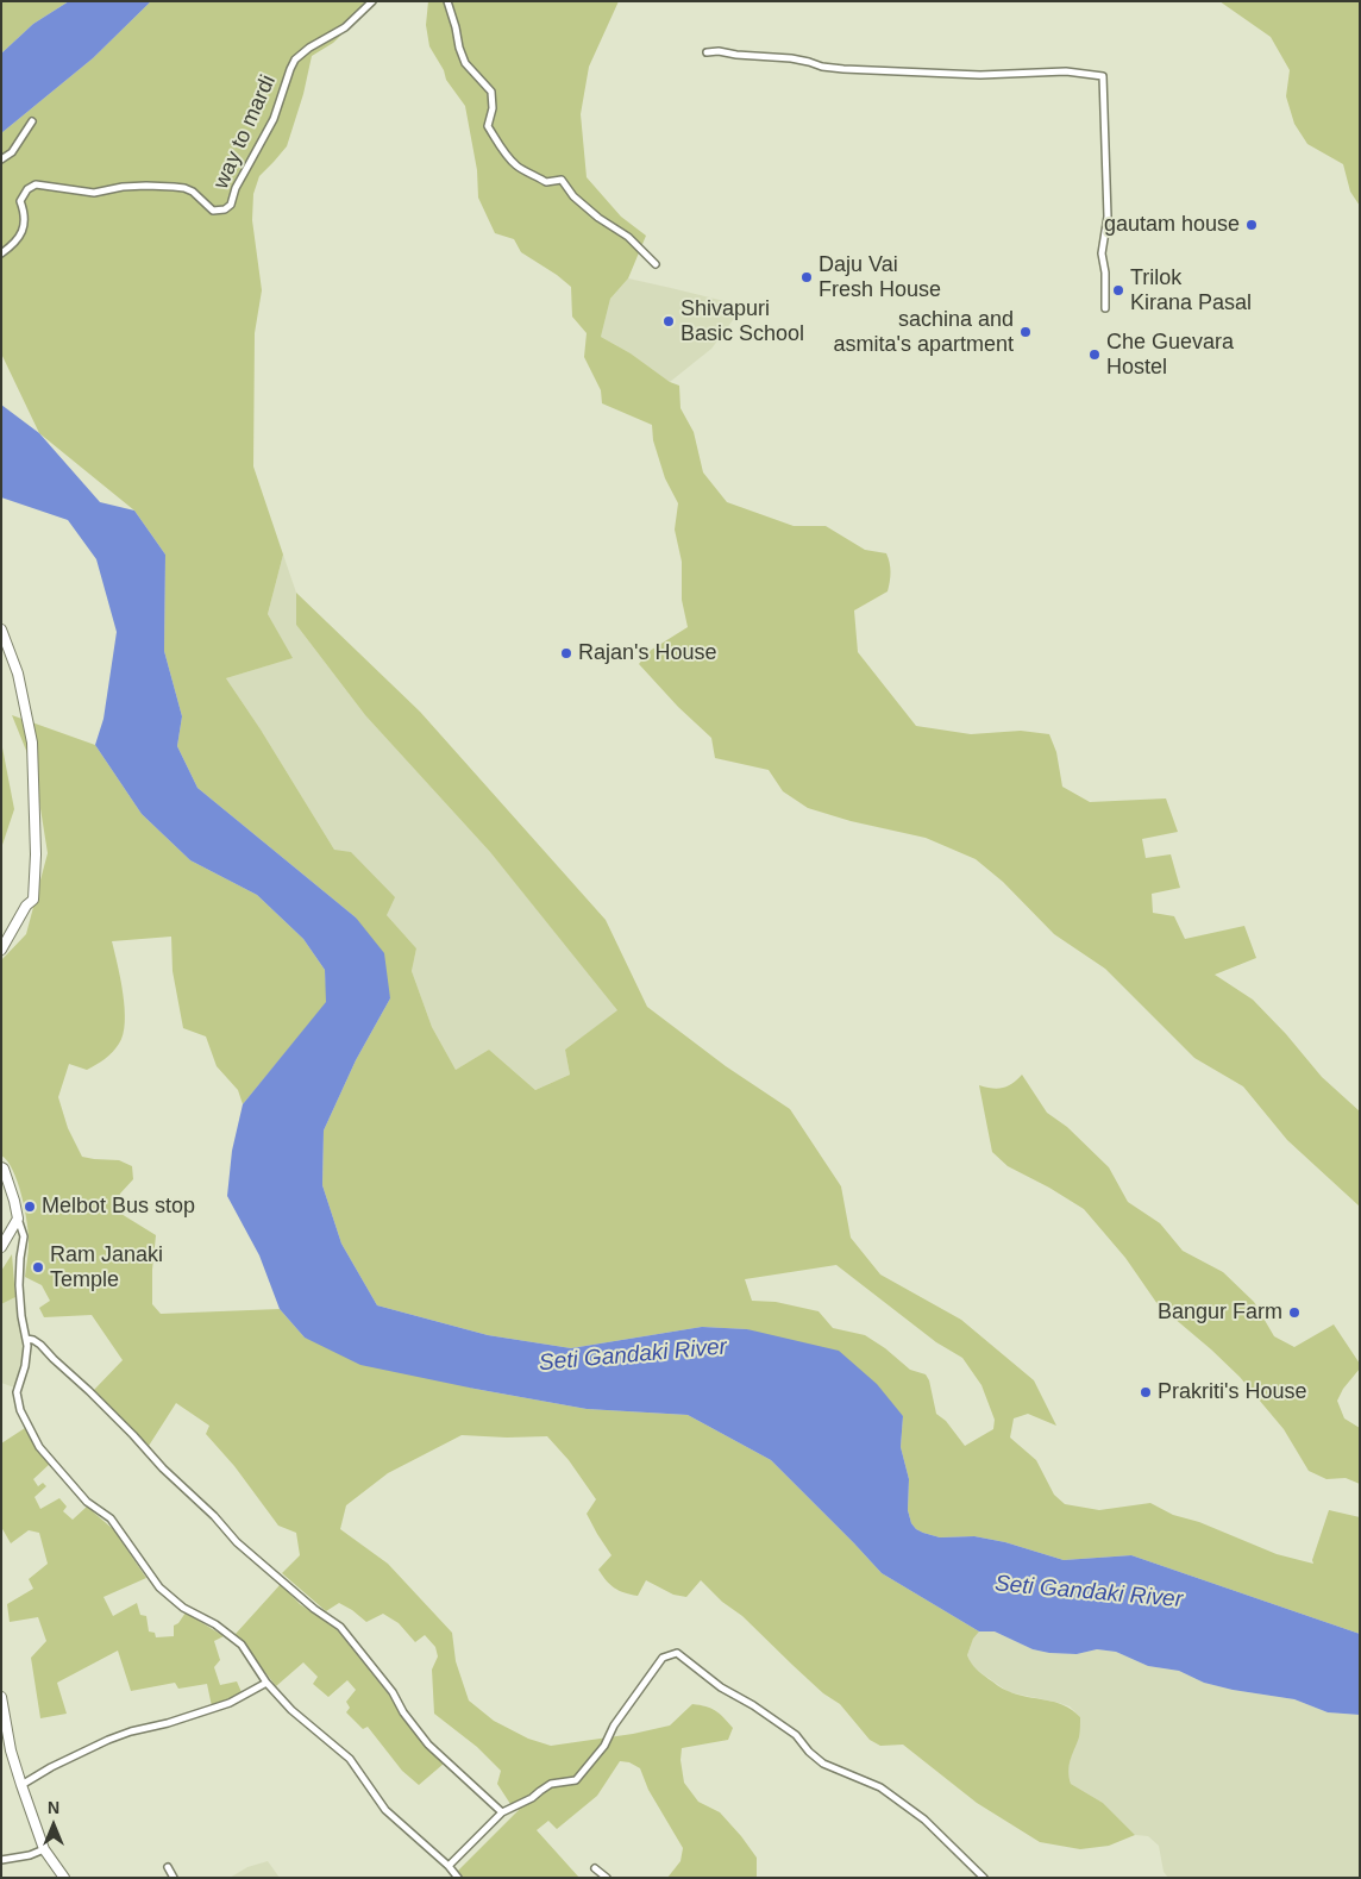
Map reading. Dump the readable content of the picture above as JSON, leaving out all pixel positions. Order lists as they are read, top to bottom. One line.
{"streets":{"street":["way to mardi"]},"water":["Seti Gandaki River"],"places":["gautam house","Daju Vai Fresh House","Trilok Kirana Pasal","Shivapuri Basic School","sachina and asmita's apartment","Che Guevara Hostel","Rajan's House","Melbot Bus stop","Ram Janaki Temple","Bangur Farm","Prakriti's House"],"north":"top"}
